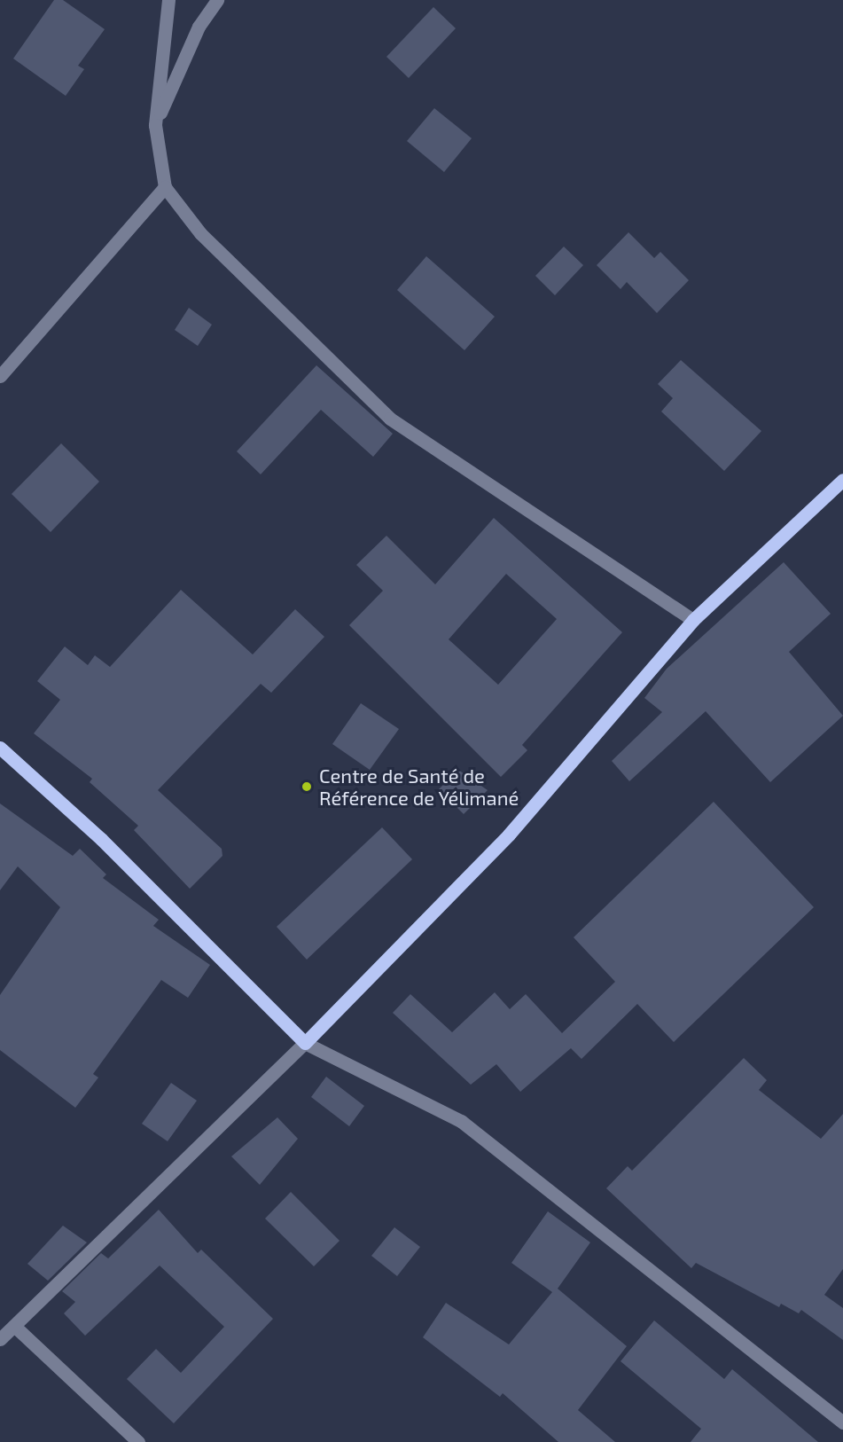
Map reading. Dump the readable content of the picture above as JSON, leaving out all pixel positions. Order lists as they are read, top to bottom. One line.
{"places":["Centre de Santé de Référence de Yélimané"]}
